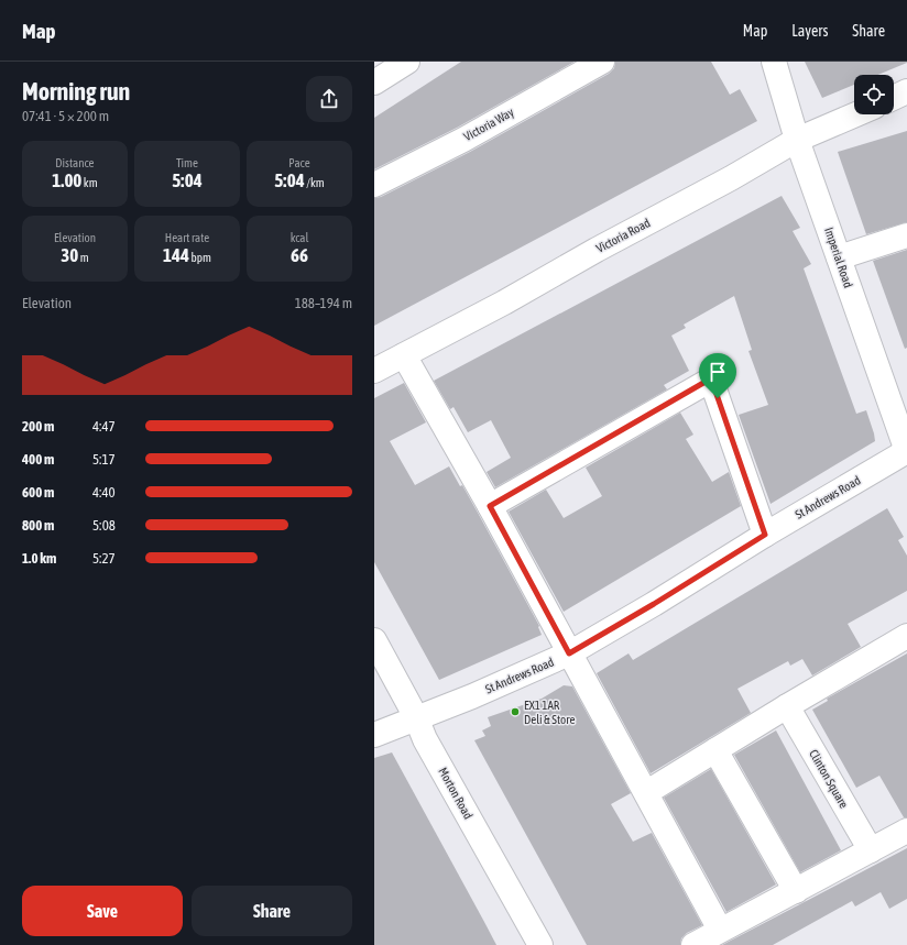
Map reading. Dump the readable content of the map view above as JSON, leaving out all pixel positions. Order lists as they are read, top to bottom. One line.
{"streets":{"street":["Victoria Way","Victoria Road","Imperial Road","St Andrews Road","Clinton Square","Morton Road"]},"crossings":[["Victoria Road","Imperial Road"],["Imperial Road","St Andrews Road"],["St Andrews Road","Morton Road"]],"places":["EX1 1AR Deli & Store"],"page":{"header":"Map","nav":["Map","Layers","Share"],"heading":["Morning run","07:41 · 5 × 200 m"],"stats":[["Distance","1.00 km"],["Time","5:04"],["Pace","5:04 /km"],["Elevation","30 m"],["Heart rate","144 bpm"],["kcal","66"]],"chart":["Elevation","188–194 m"],"list":[{"name":"200 m","note":"4:47"},{"name":"400 m","note":"5:17"},{"name":"600 m","note":"4:40"},{"name":"800 m","note":"5:08"},{"name":"1.0 km","note":"5:27"}],"buttons":["Save","Share"]}}
